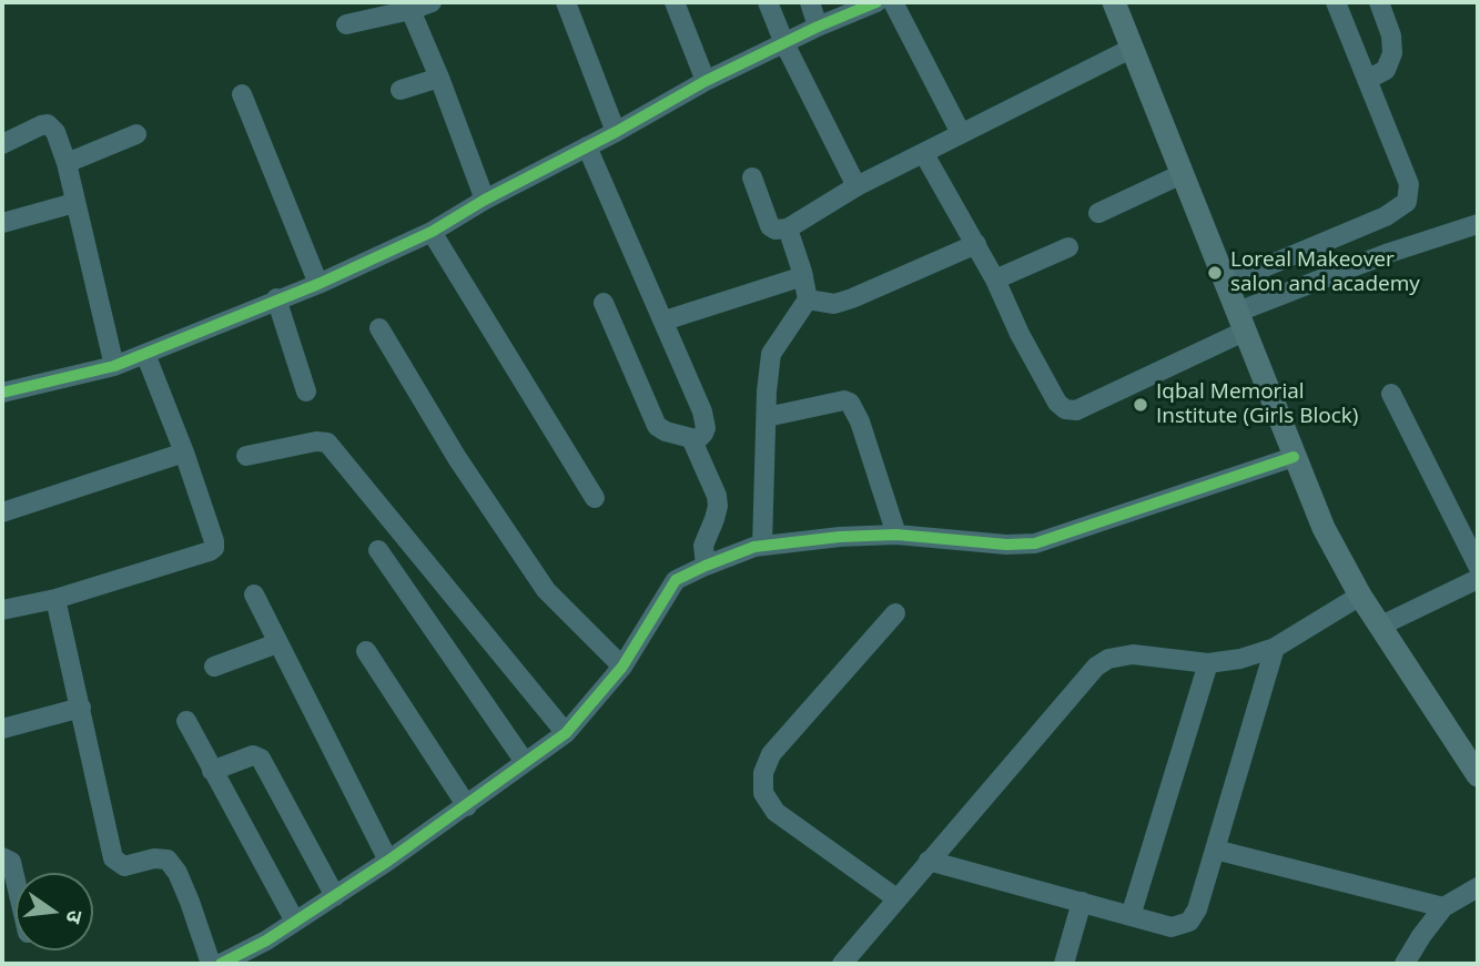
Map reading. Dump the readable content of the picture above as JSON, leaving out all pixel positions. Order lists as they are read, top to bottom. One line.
{"places":["Loreal Makeover salon and academy","Iqbal Memorial Institute (Girls Block)"],"north":"right"}
